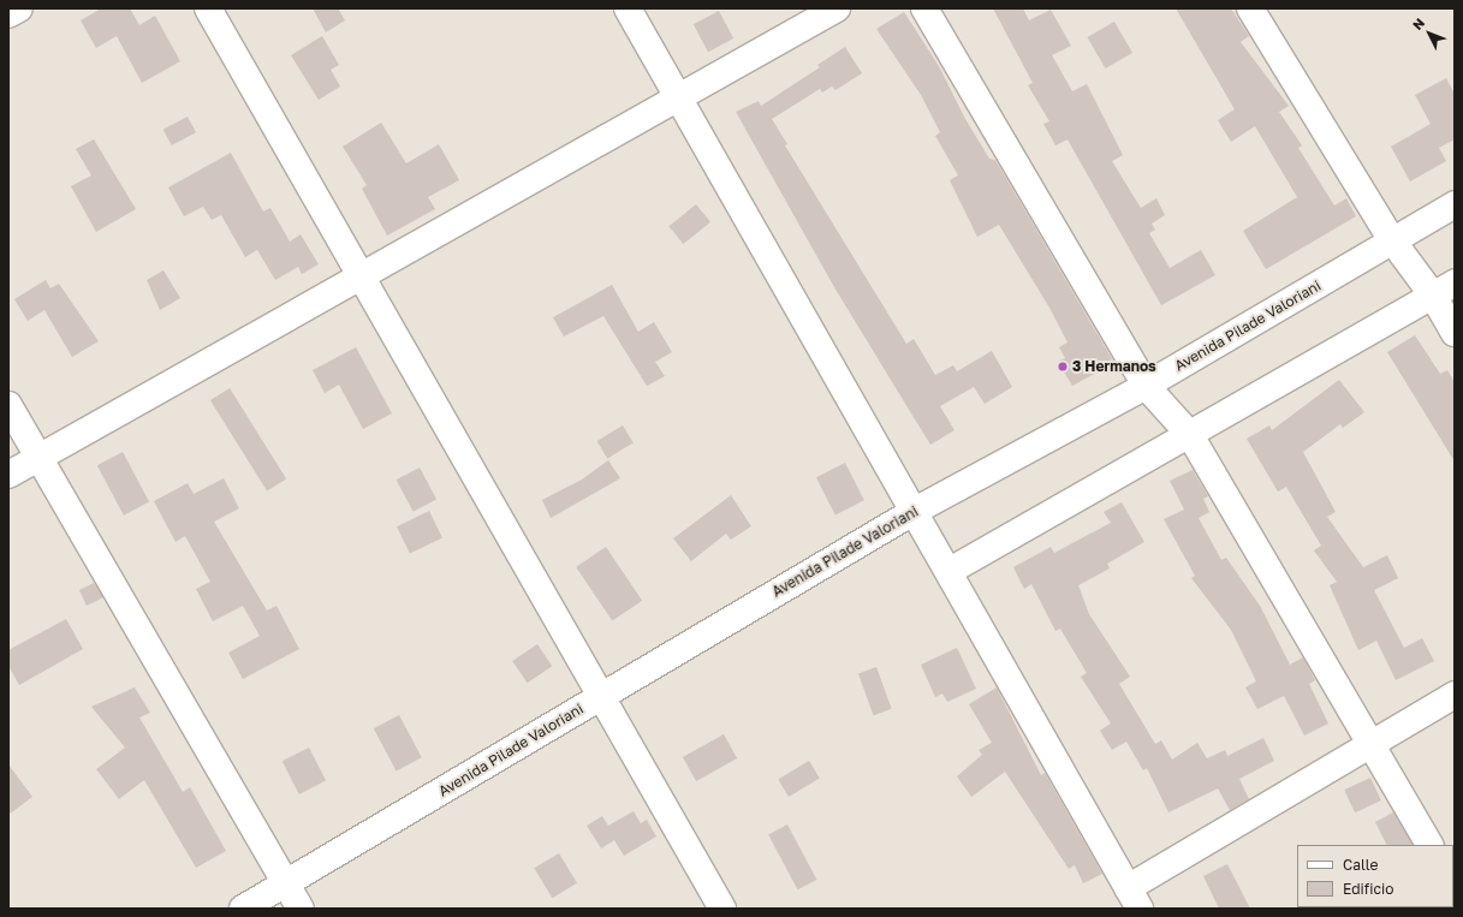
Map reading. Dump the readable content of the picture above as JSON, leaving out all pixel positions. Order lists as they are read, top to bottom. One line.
{"streets":{"street":["Avenida Pilade Valoriani"]},"places":["3 Hermanos"],"legend":["Calle","Edificio"],"north":"top left"}
